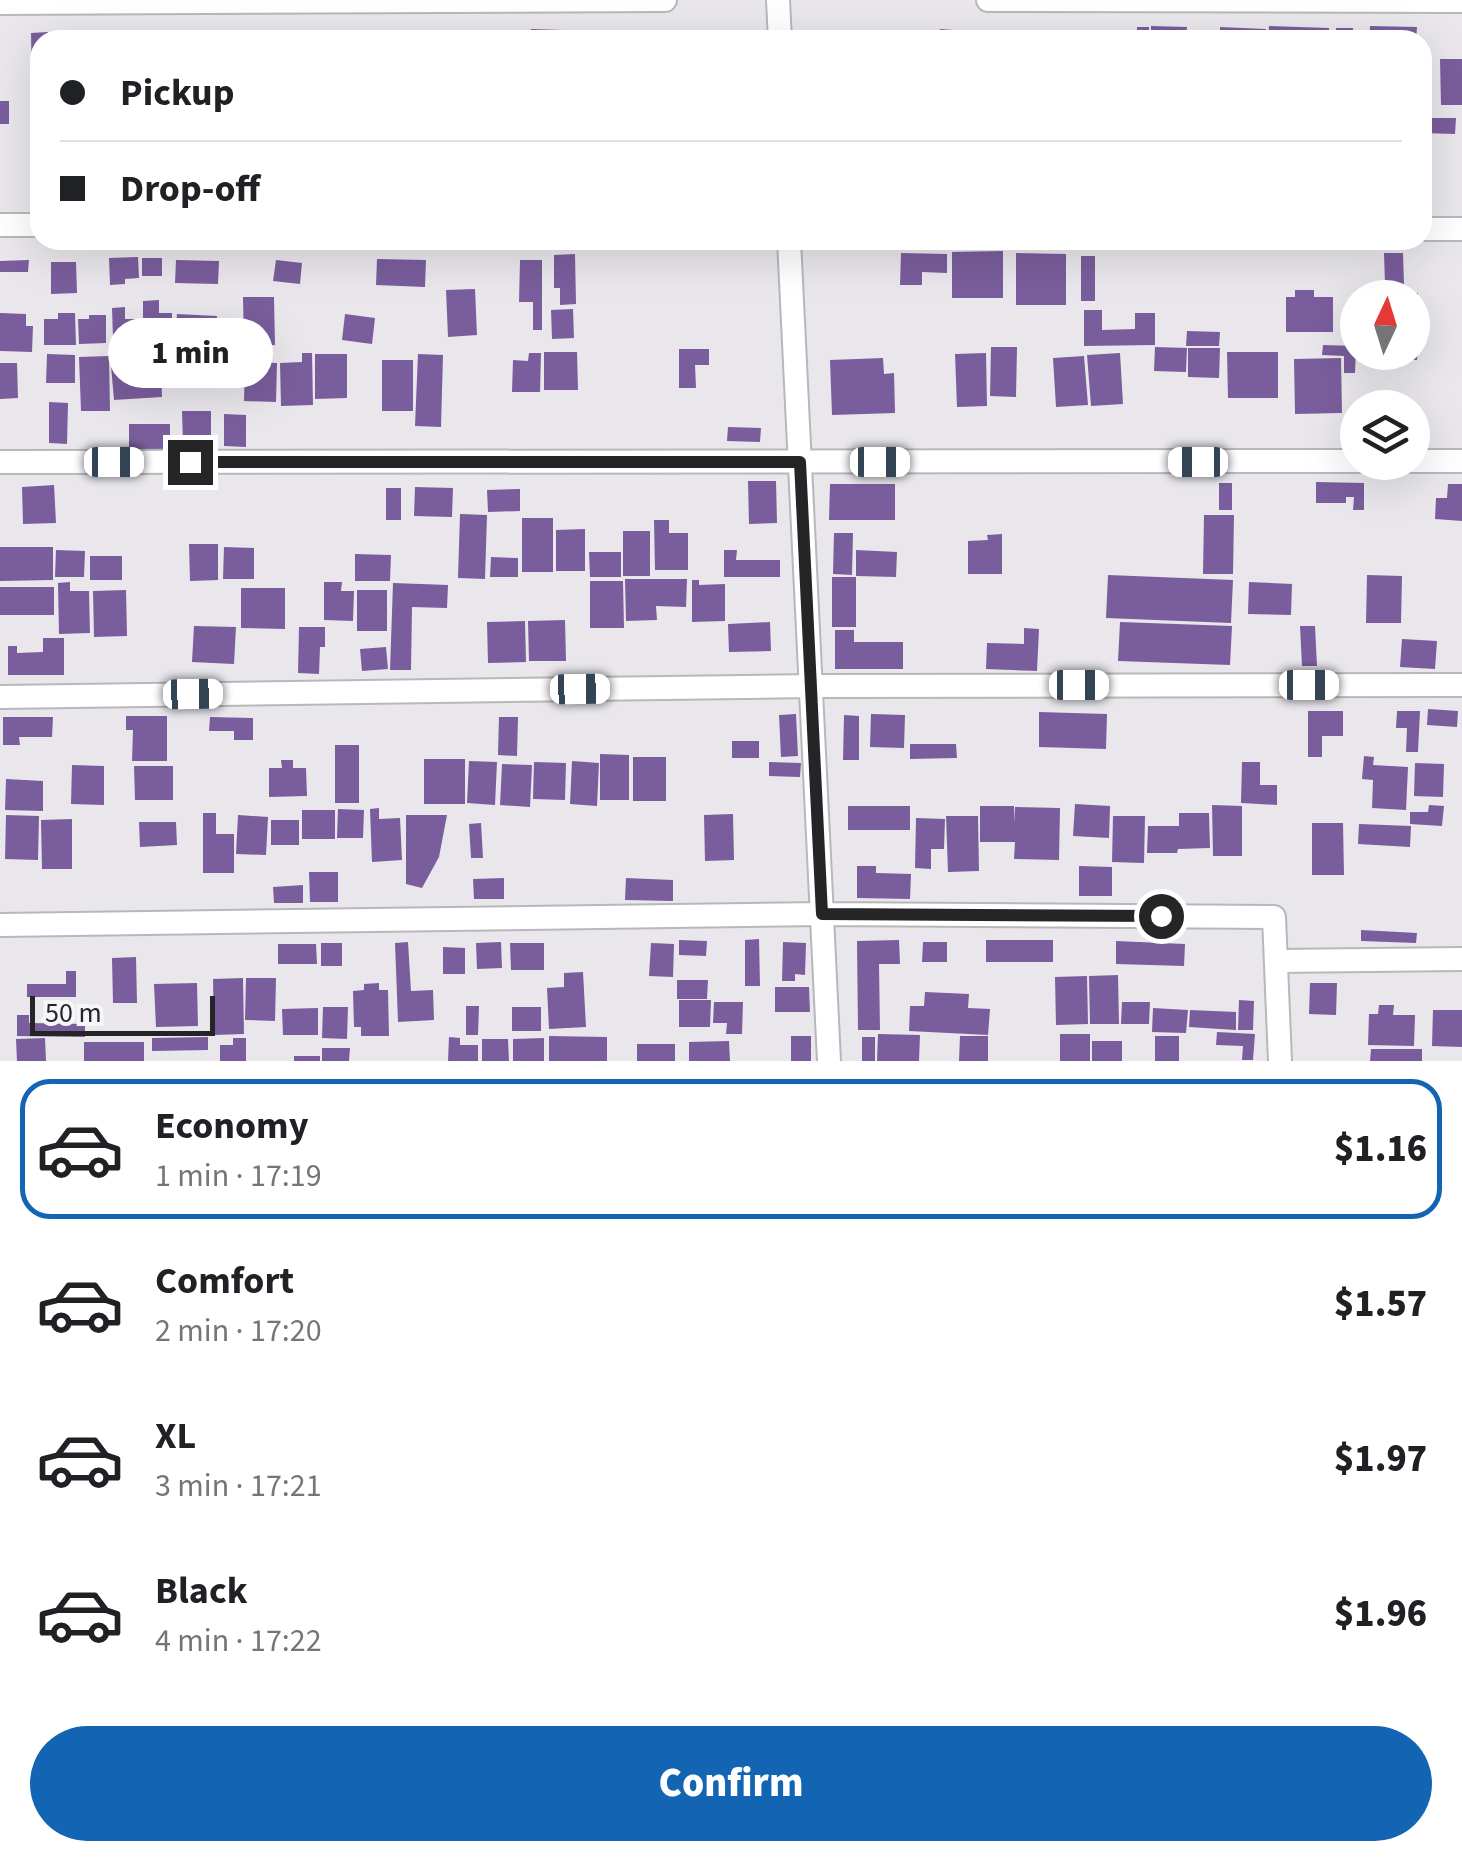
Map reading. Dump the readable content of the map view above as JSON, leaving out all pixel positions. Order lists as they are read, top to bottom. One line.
{"scale_bar":"50 m","north":"top","page":{"banner":["Pickup","Drop-off"],"bubble":"1 min","scale":"50 m","list":[{"name":"Economy","note":"1 min · 17:19","value":"$1.16"},{"name":"Comfort","note":"2 min · 17:20","value":"$1.57"},{"name":"XL","note":"3 min · 17:21","value":"$1.97"},{"name":"Black","note":"4 min · 17:22","value":"$1.96"}],"buttons":"Confirm"}}
